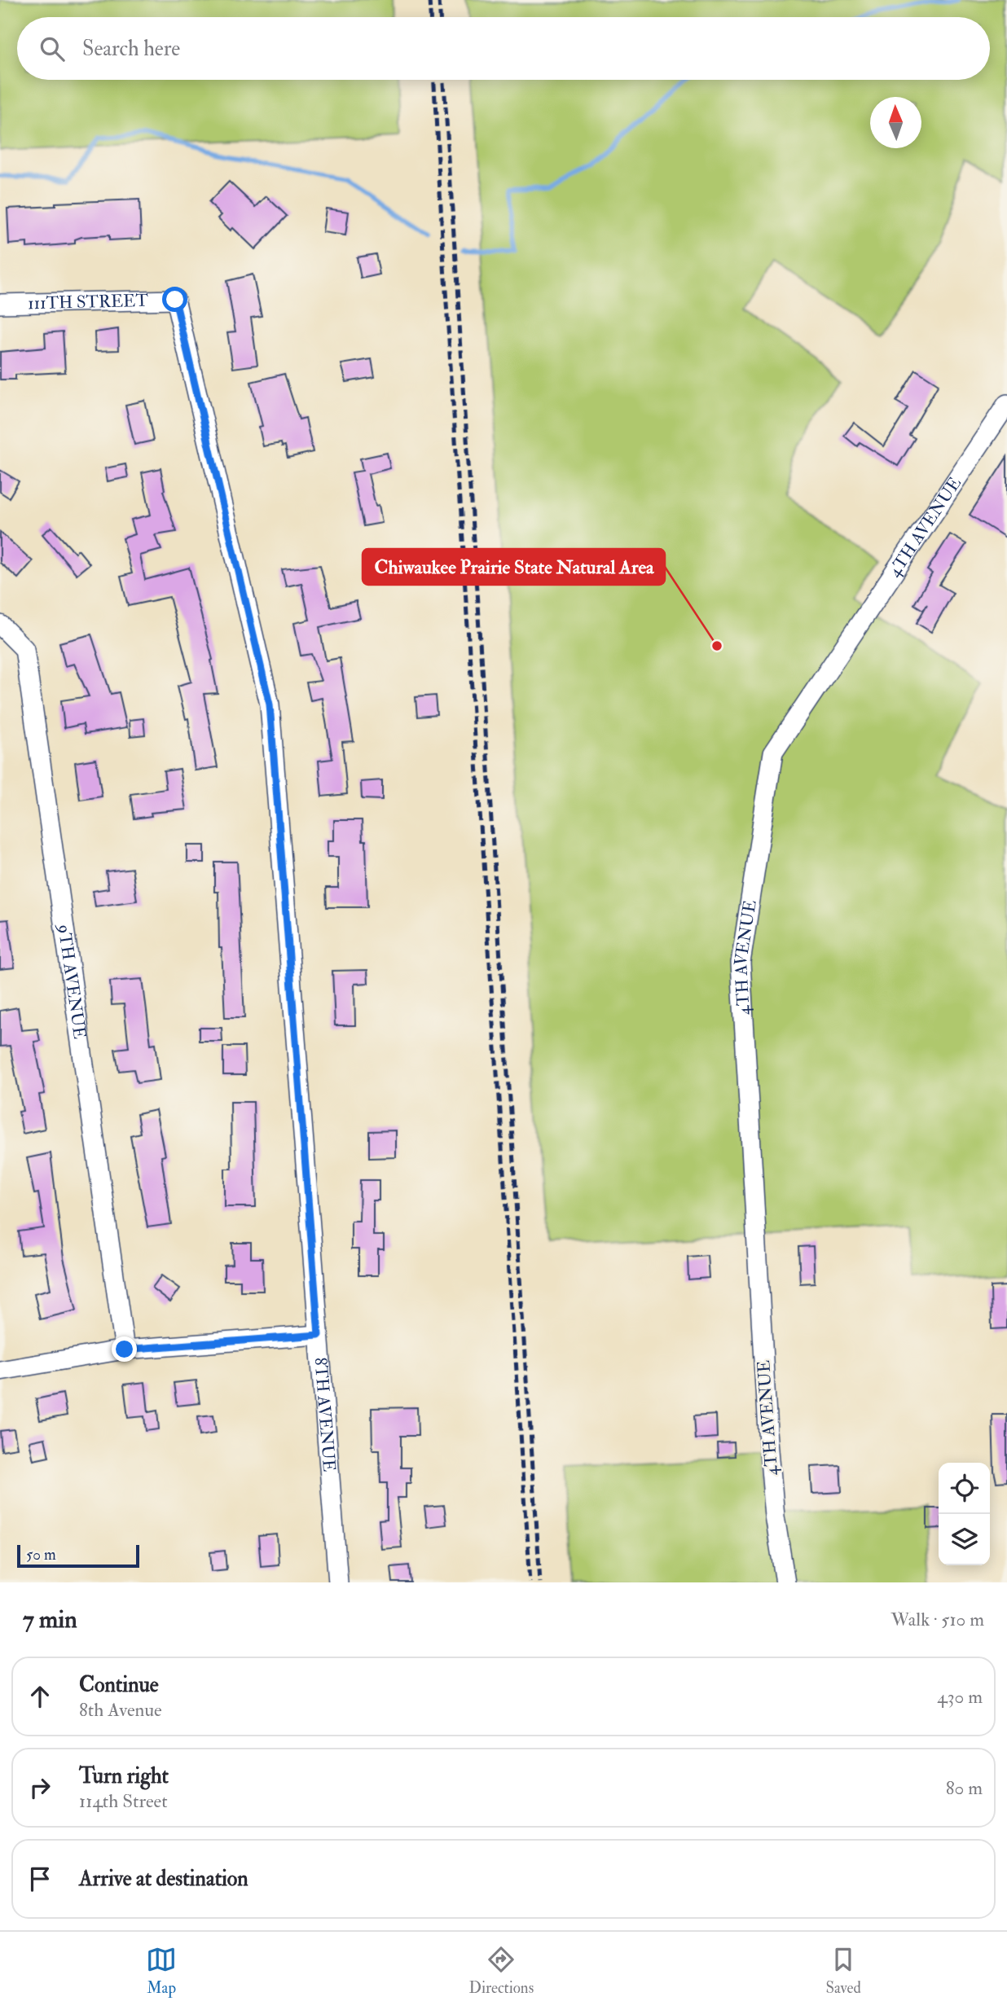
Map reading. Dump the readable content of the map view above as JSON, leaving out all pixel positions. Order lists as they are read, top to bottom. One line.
{"streets":{"street":["111TH STREET","4TH AVENUE","9TH AVENUE","8TH AVENUE"]},"crossings":[["111TH STREET","8TH AVENUE"]],"places":["Chiwaukee Prairie State Natural Area"],"scale_bar":"50 m","north":"top","page":{"search":"Search here","scale":"50 m","heading":["7 min","Walk · 510 m"],"list":[["Continue","8th Avenue","430 m"],["Turn right","114th Street","80 m"],"Arrive at destination"],"nav":["Map","Directions","Saved"]}}
